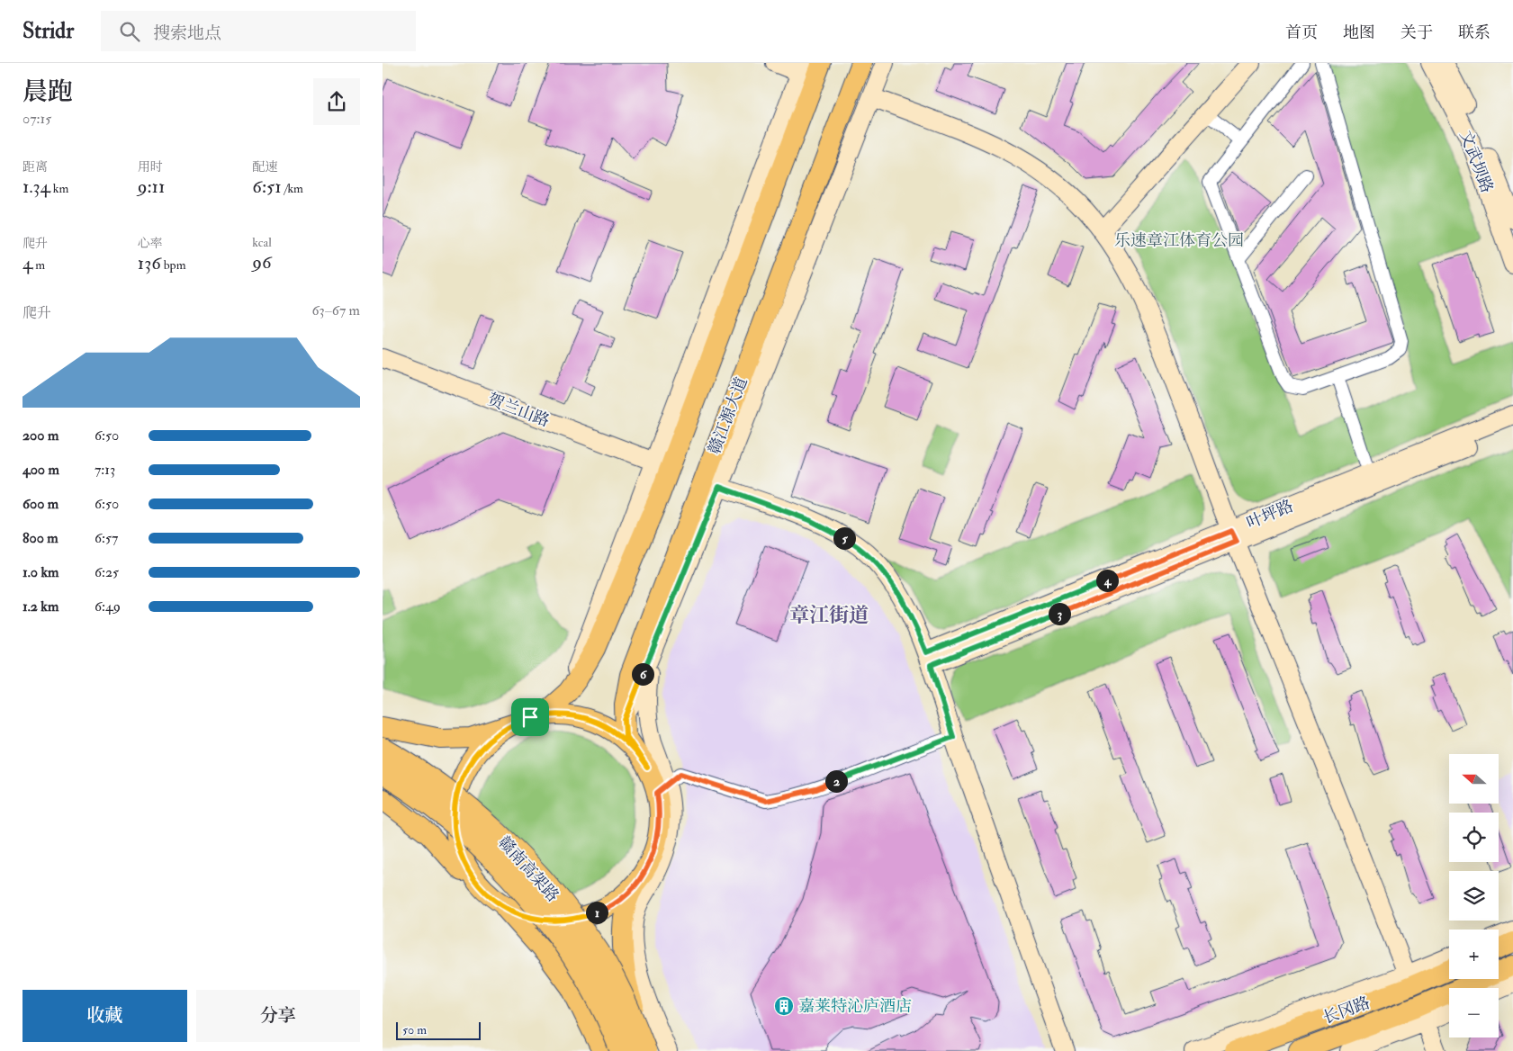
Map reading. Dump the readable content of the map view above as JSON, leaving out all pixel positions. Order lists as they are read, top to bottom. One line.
{"streets":{"highway":["赣南高架路"],"main road":["赣江源大道","长冈路"],"street":["文武坝路","贺兰山路","叶坪路"]},"districts":["章江街道"],"parks":["乐速章江体育公园"],"places":{"building":["嘉莱特沁庐酒店"]},"scale_bar":"50 m","north":"left","page":{"header":"Stridr","search":"搜索地点","nav":["首页","地图","关于","联系"],"heading":["晨跑","07:15"],"stats":[["距离","1.34 km"],["用时","9:11"],["配速","6:51 /km"],["爬升","4 m"],["心率","136 bpm"],["kcal","96"]],"chart":["爬升","63–67 m"],"list":[{"name":"200 m","note":"6:50"},{"name":"400 m","note":"7:13"},{"name":"600 m","note":"6:50"},{"name":"800 m","note":"6:57"},{"name":"1.0 km","note":"6:25"},{"name":"1.2 km","note":"6:49"}],"pins":["5","4","3","6","2","1"],"map_buttons":["+","−"],"buttons":["收藏","分享"],"scale":"50 m"}}
